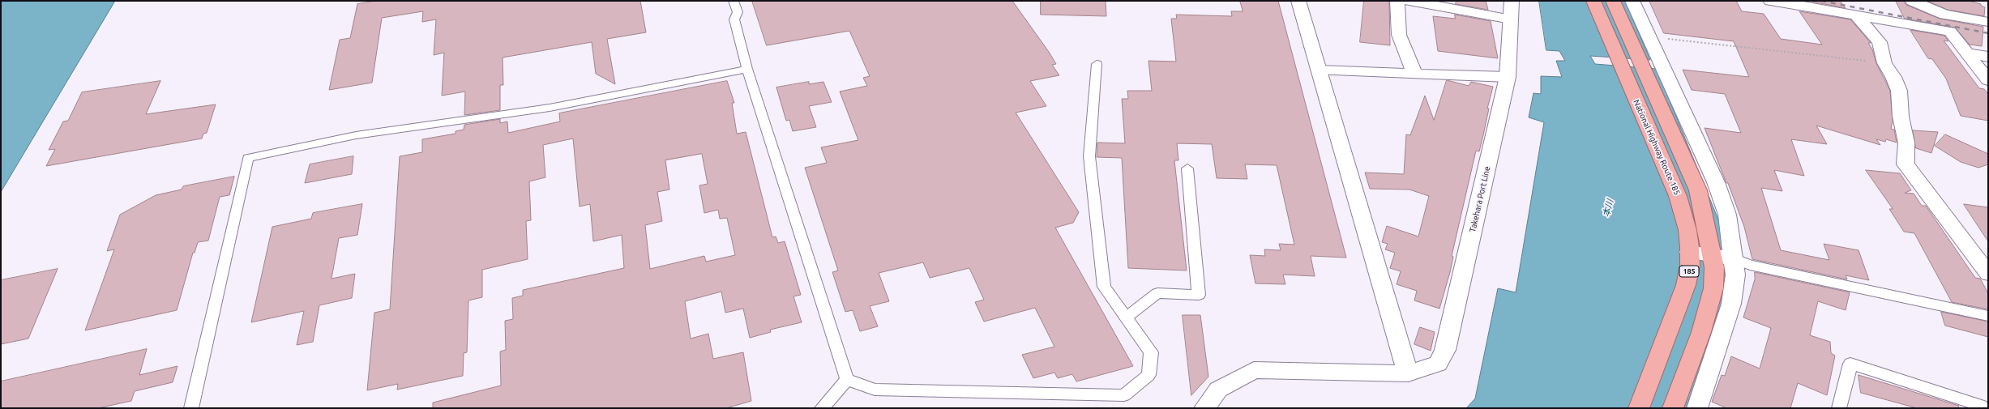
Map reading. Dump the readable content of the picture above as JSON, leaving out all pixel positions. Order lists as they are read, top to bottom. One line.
{"streets":{"highway":["National Highway Route 185","185"],"street":["Takehara Port Line"]},"water":["本川"]}
